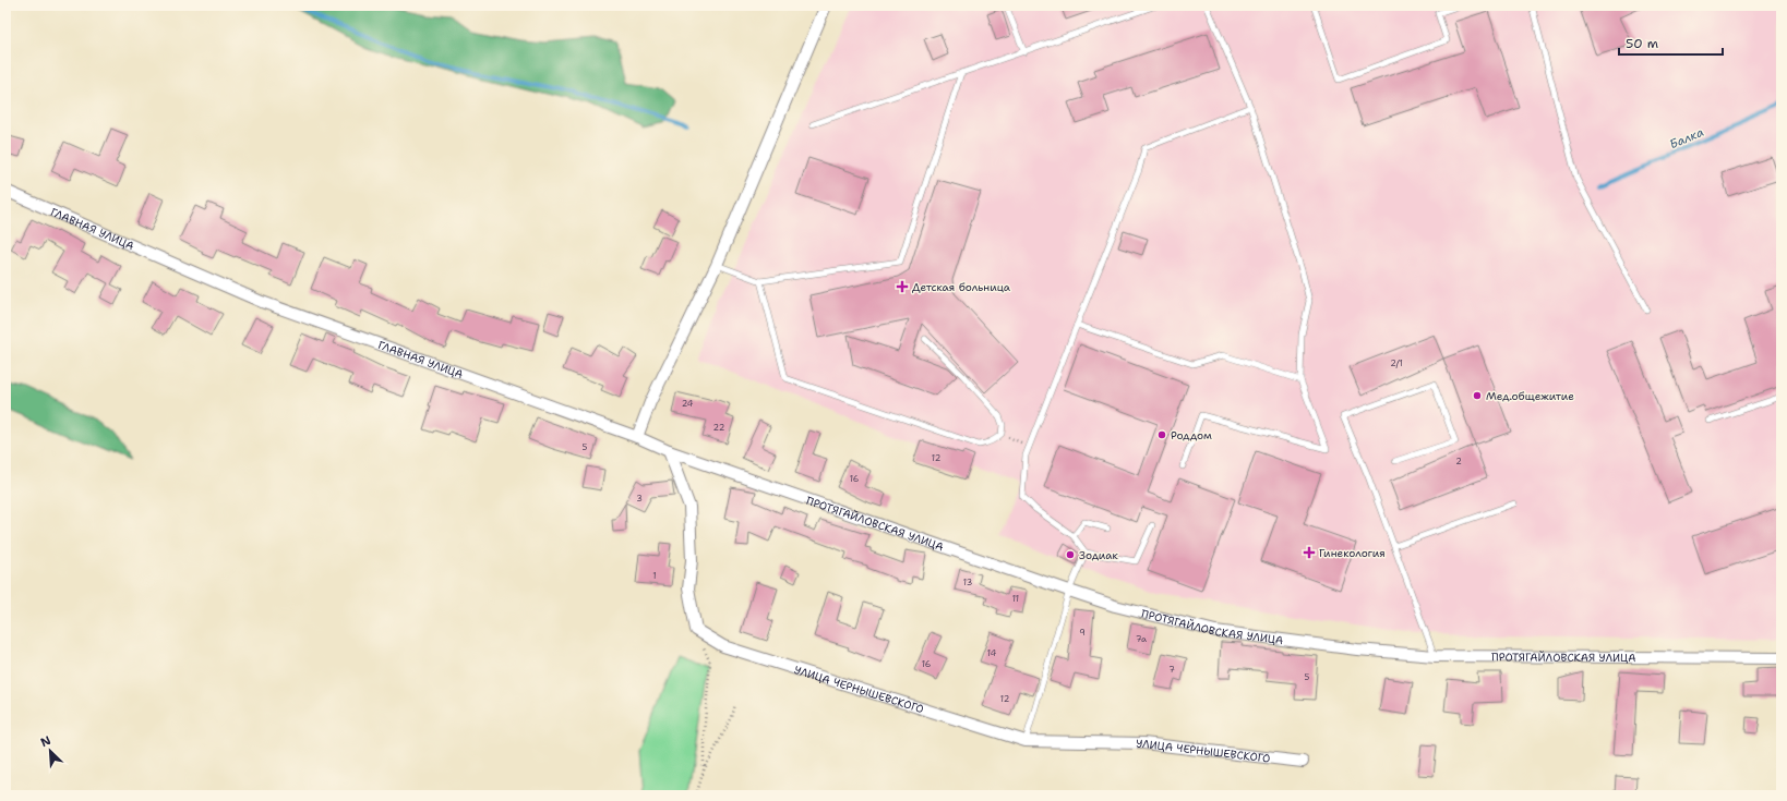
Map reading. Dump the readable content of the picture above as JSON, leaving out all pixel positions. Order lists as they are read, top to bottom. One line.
{"streets":{"street":["ГЛАВНАЯ УЛИЦА","ПРОТЯГАЙЛОВСКАЯ УЛИЦА","УЛИЦА ЧЕРНЫШЕВСКОГО"]},"crossings":[["ГЛАВНАЯ УЛИЦА","ПРОТЯГАЙЛОВСКАЯ УЛИЦА"],["ГЛАВНАЯ УЛИЦА","УЛИЦА ЧЕРНЫШЕВСКОГО"],["ПРОТЯГАЙЛОВСКАЯ УЛИЦА","УЛИЦА ЧЕРНЫШЕВСКОГО"]],"water":["Балка"],"places":{"health":["Детская больница","Гинекология"],"other":["Мед.общежитие","Роддом","Зодиак"]},"house_numbers":["2/1","24","22","5","12","2","16","3","1","13","11","9","7a","14","16","7","5","12"],"scale_bar":"50 m","north":"top left"}
